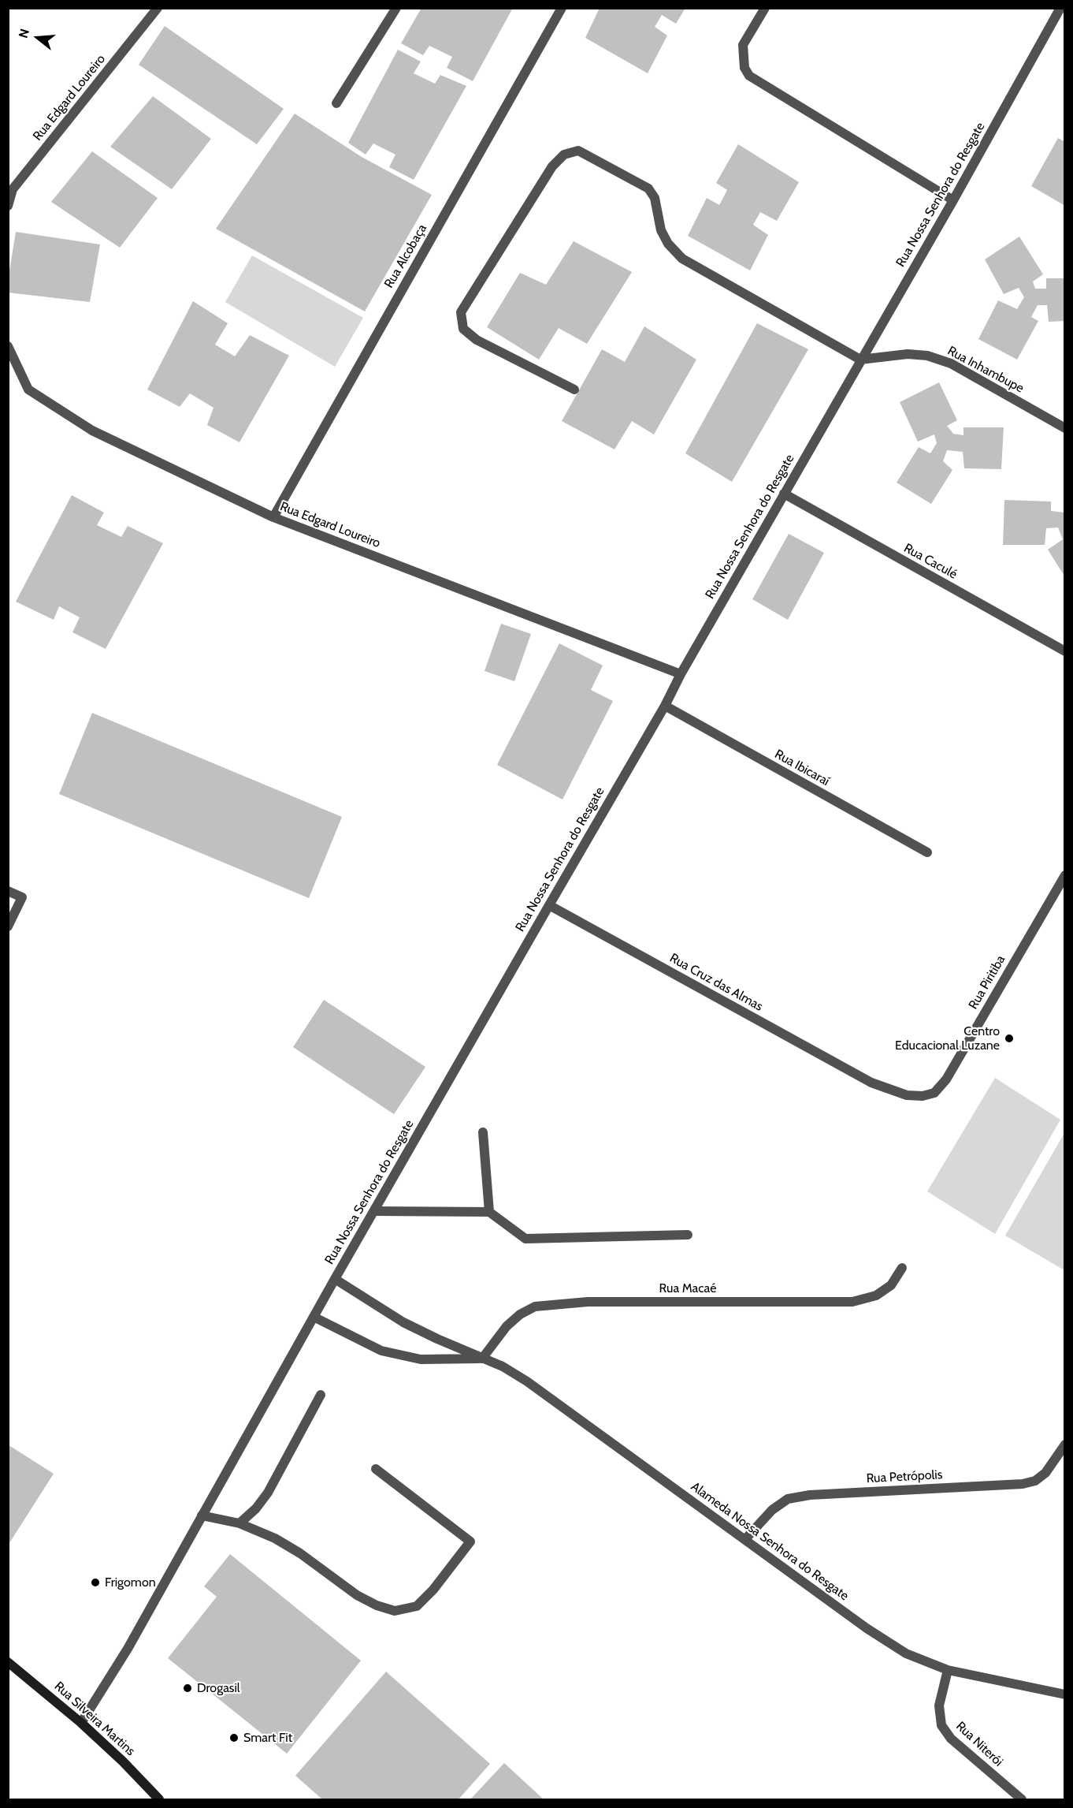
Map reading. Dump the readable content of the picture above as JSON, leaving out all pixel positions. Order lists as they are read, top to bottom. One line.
{"streets":{"main road":["Rua Silveira Martins"],"street":["Rua Edgard Loureiro","Rua Nossa Senhora do Resgate","Rua Alcobaça","Rua Inhambupe","Rua Caculé","Rua Ibicaraí","Rua Cruz das Almas","Rua Piritiba","Rua Macaé","Rua Petrópolis","Alameda Nossa Senhora do Resgate","Rua Niterói"]},"crossings":[["Rua Edgard Loureiro","Rua Nossa Senhora do Resgate"],["Rua Edgard Loureiro","Rua Alcobaça"],["Rua Nossa Senhora do Resgate","Rua Inhambupe"],["Rua Nossa Senhora do Resgate","Rua Caculé"],["Rua Nossa Senhora do Resgate","Rua Ibicaraí"],["Rua Nossa Senhora do Resgate","Rua Cruz das Almas"],["Rua Nossa Senhora do Resgate","Alameda Nossa Senhora do Resgate"],["Rua Nossa Senhora do Resgate","Rua Silveira Martins"],["Rua Cruz das Almas","Rua Piritiba"],["Rua Macaé","Alameda Nossa Senhora do Resgate"],["Rua Petrópolis","Alameda Nossa Senhora do Resgate"],["Alameda Nossa Senhora do Resgate","Rua Niterói"]],"places":["Centro Educacional Luzane","Frigomon","Drogasil","Smart Fit"],"north":"left"}
